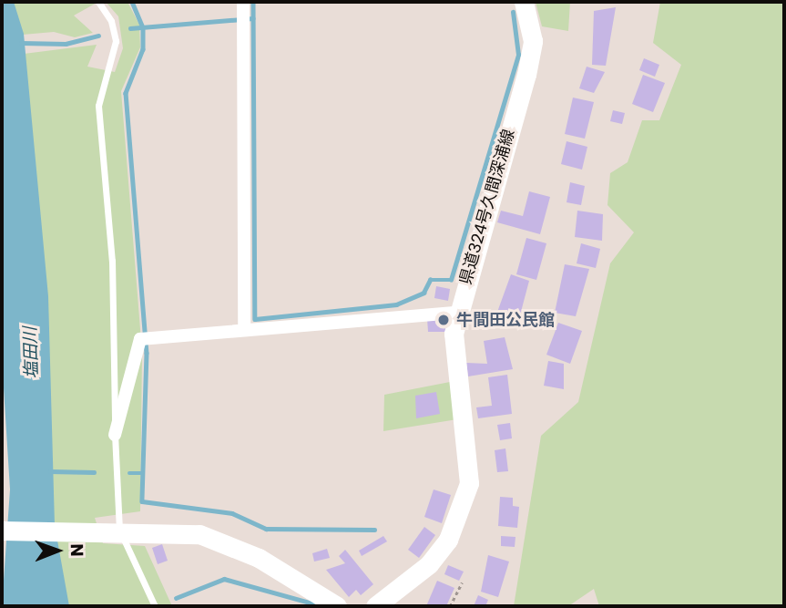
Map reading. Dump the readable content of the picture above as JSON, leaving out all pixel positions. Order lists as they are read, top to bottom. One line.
{"streets":{"main road":["県道324号久間深浦線"]},"water":["塩田川"],"places":["牛間田公民館"],"north":"right"}
